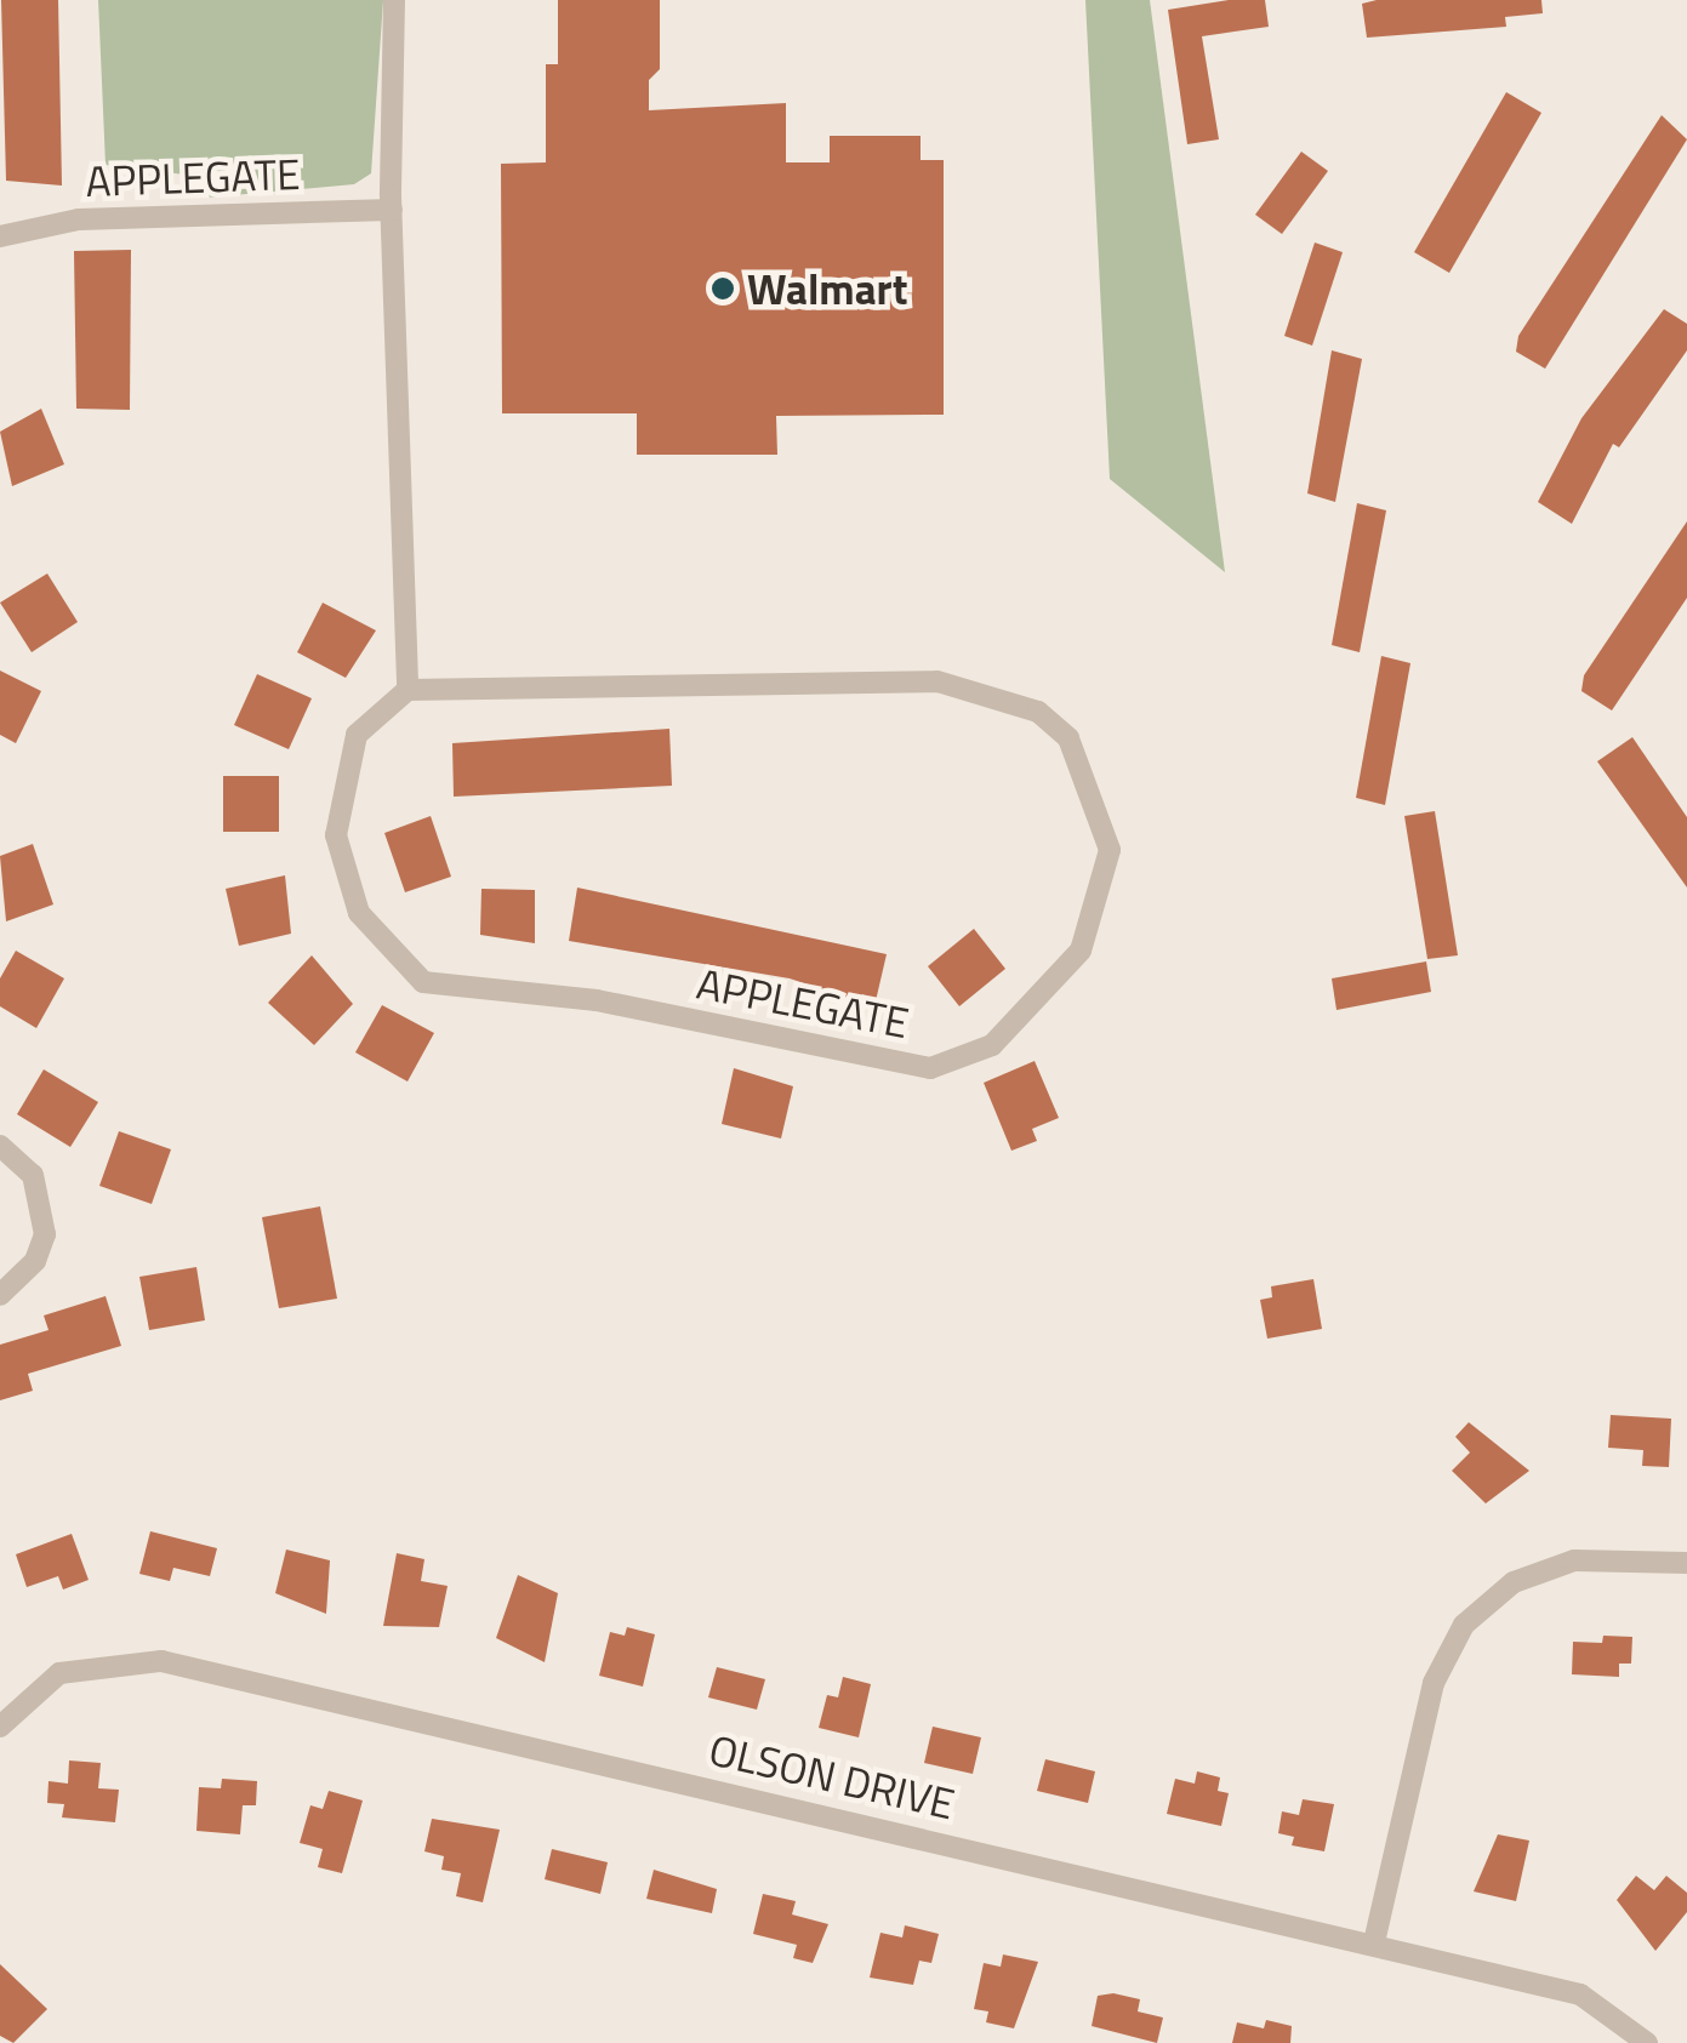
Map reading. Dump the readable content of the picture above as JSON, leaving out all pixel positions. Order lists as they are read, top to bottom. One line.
{"streets":{"street":["APPLEGATE","OLSON DRIVE"]},"places":["Walmart"]}
